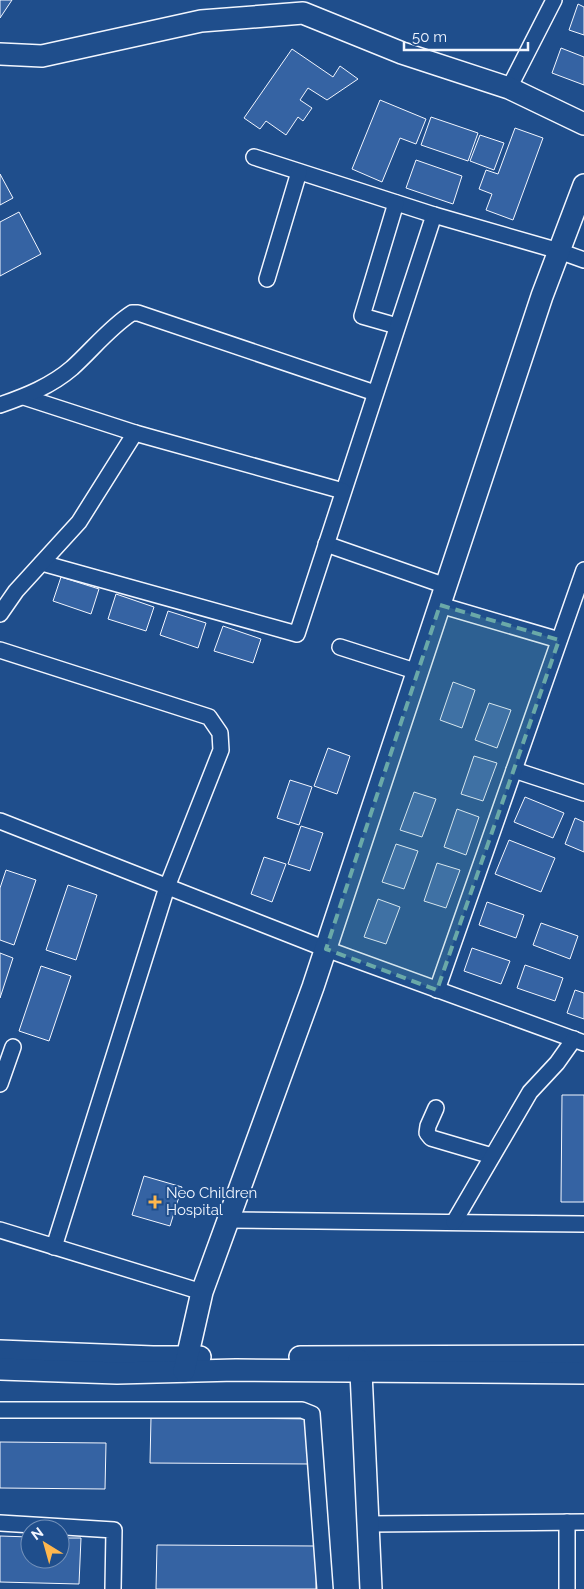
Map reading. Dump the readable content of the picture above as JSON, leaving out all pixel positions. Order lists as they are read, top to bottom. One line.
{"places":{"health":["Neo Children Hospital"]},"scale_bar":"50 m","north":"top left"}
